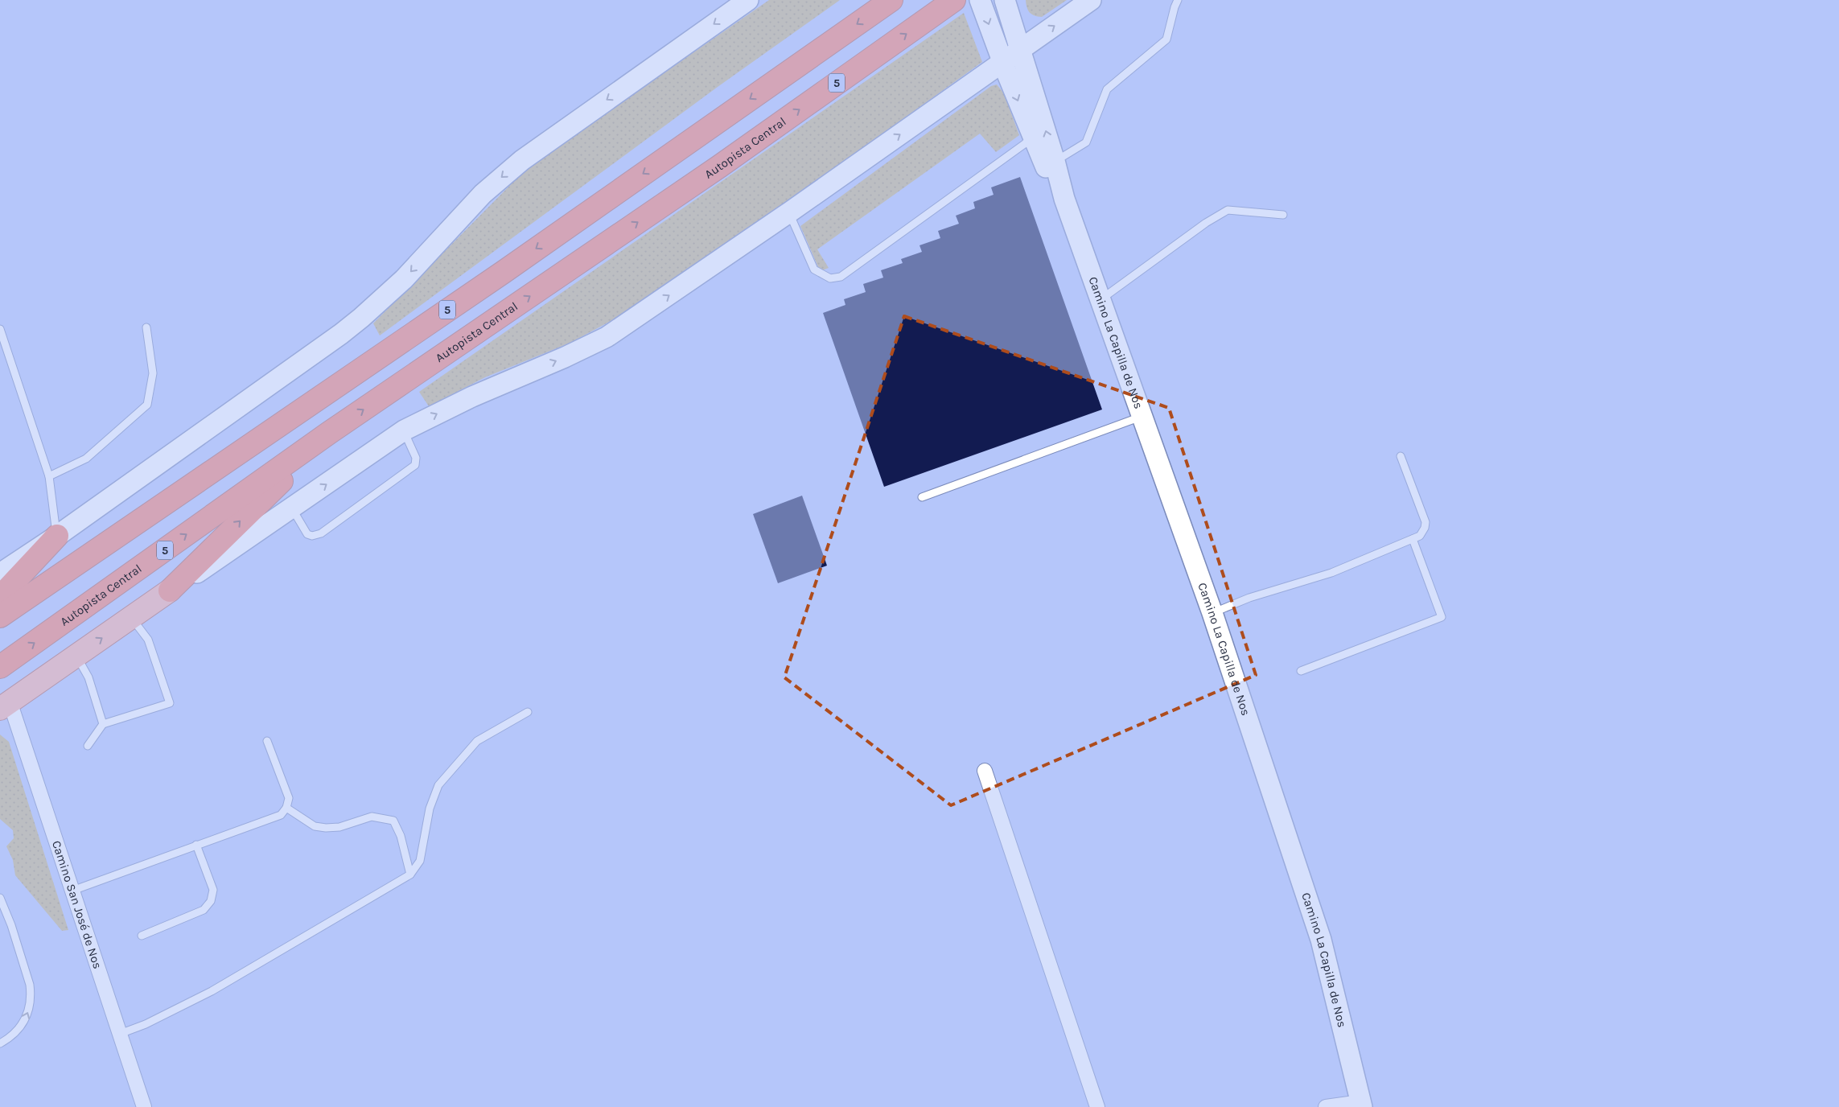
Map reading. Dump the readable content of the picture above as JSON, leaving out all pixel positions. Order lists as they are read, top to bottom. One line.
{"streets":{"highway":["5","Autopista Central"],"main road":["Camino La Capilla de Nos"],"street":["Camino San José de Nos"]}}
